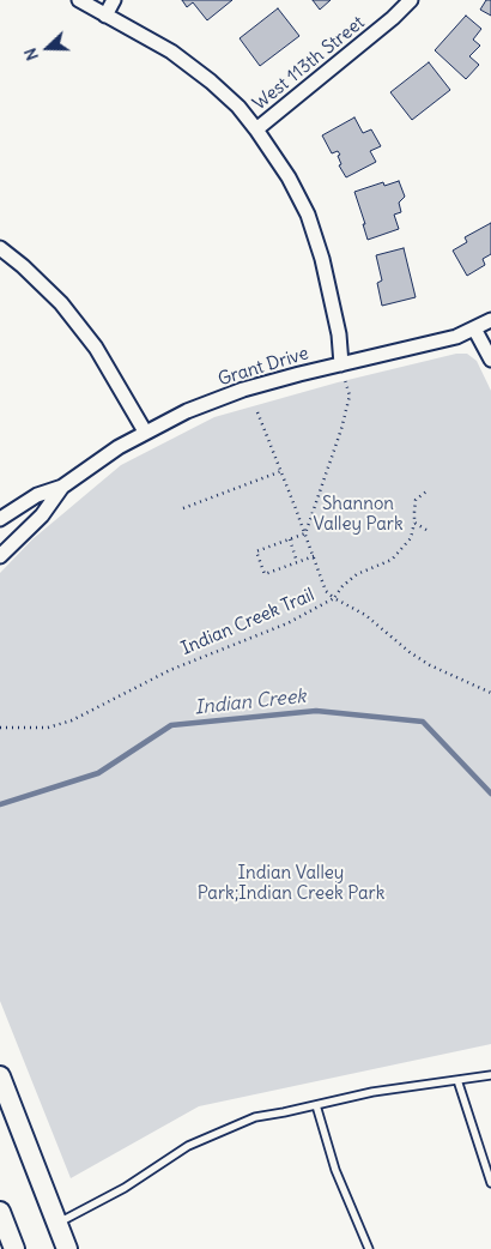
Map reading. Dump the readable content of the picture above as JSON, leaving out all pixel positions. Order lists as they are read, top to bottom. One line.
{"streets":{"street":["West 113th Street","Grant Drive"],"path":["Indian Creek Trail"]},"water":["Indian Creek"],"parks":["Shannon Valley Park","Indian Valley Park;Indian Creek Park"],"north":"left"}
